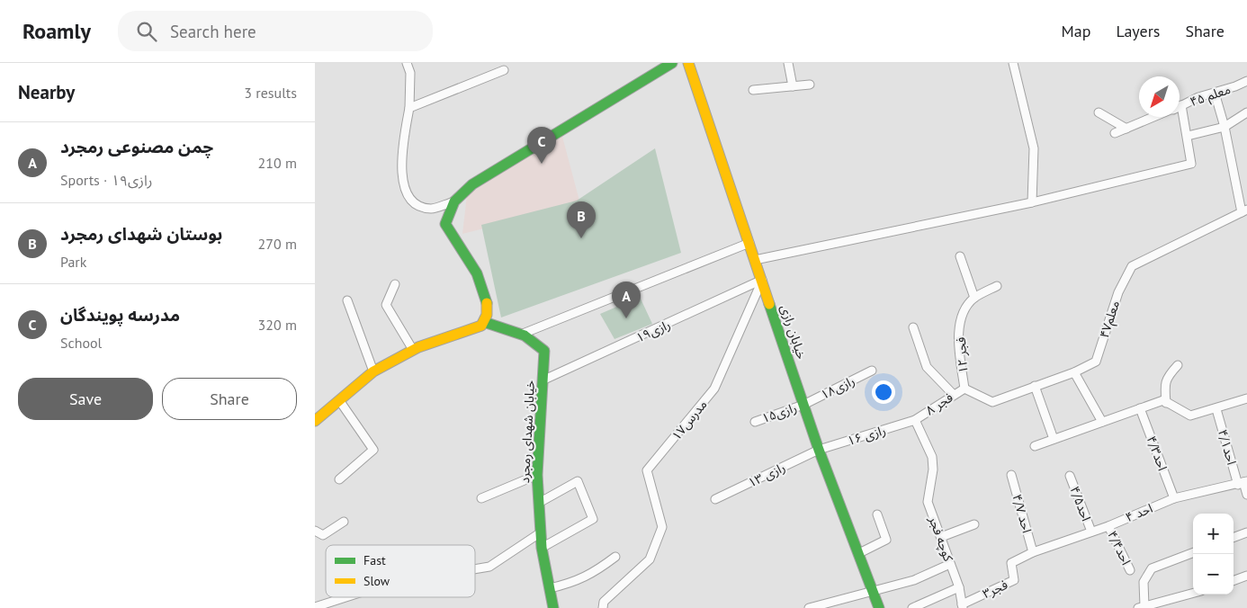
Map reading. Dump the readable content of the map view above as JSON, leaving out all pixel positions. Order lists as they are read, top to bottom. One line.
{"streets":{"street":["معلم ۴۵","معلم۴۷","رازی۱۹","خیابان رازی","فجر ۱۲","رازی۱۸","فجر ۸","رازی۱۵","مدرس۱۷","خیابان شهدای رمجرد","رازی ۱۶","احد۴/۱","احد۴/۳","رازی ۱۳","احد۴/۵","احد ۴","احد ۴/۷","کوچه فجر","احد۴/۴","فجر۳"]},"crossings":[["معلم۴۷","فجر ۱۲"],["معلم۴۷","فجر ۸"],["رازی۱۹","خیابان رازی"],["رازی۱۹","مدرس۱۷"],["رازی۱۹","خیابان شهدای رمجرد"],["خیابان رازی","رازی۱۸"],["خیابان رازی","رازی۱۵"],["خیابان رازی","مدرس۱۷"],["خیابان رازی","رازی ۱۶"],["خیابان رازی","رازی ۱۳"],["فجر ۱۲","فجر ۸"],["رازی۱۸","رازی۱۵"],["فجر ۸","رازی ۱۶"],["فجر ۸","کوچه فجر"],["رازی ۱۶","رازی ۱۳"],["احد۴/۱","احد ۴"],["احد۴/۳","احد ۴"],["احد۴/۵","احد ۴"],["احد ۴","احد ۴/۷"],["احد ۴","احد۴/۴"],["احد ۴","فجر۳"],["احد ۴/۷","فجر۳"],["کوچه فجر","فجر۳"]],"legend":["Fast","Slow"],"north":"bottom left","page":{"header":"Roamly","search":"Search here","nav":["Map","Layers","Share"],"heading":["Nearby","3 results"],"list":[{"mark":"A","name":"چمن مصنوعی رمجرد","note":"Sports · رازی۱۹","value":"210 m"},{"mark":"B","name":"بوستان شهدای رمجرد","note":"Park","value":"270 m"},{"mark":"C","name":"مدرسه پویندگان","note":"School","value":"320 m"}],"pins":["C","B","A"],"buttons":["Save","Share"],"map_buttons":["+","−"]}}
